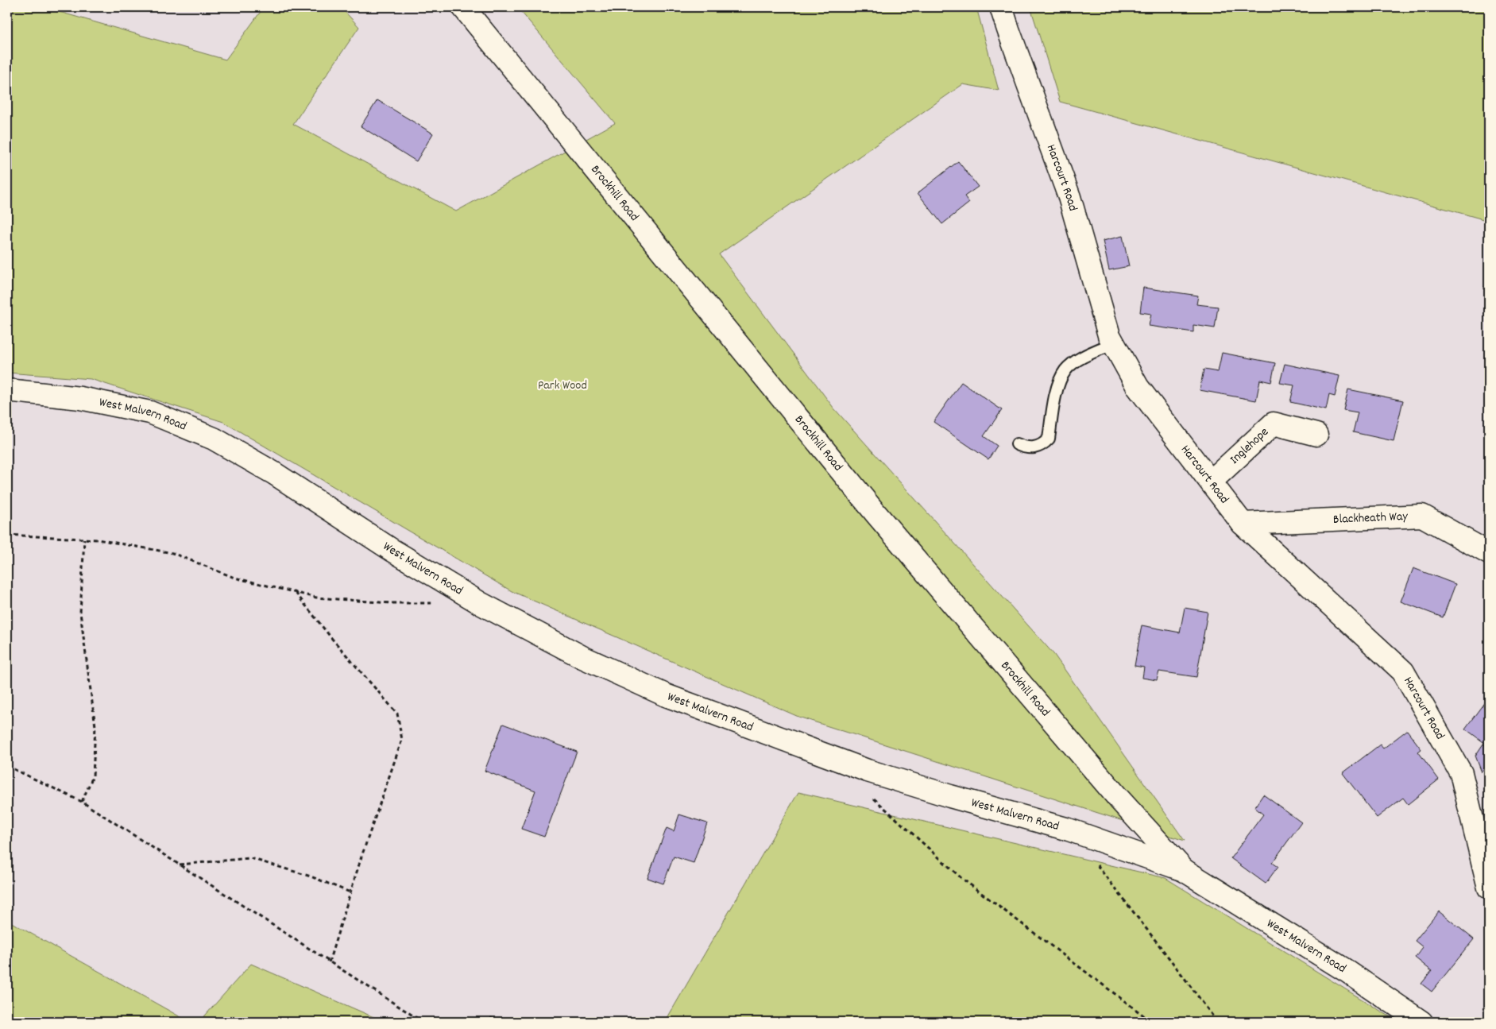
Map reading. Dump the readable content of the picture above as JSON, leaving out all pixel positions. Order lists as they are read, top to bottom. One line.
{"streets":{"street":["Harcourt Road","Brockhill Road","West Malvern Road","Inglehope","Blackheath Way"]},"crossings":[["Harcourt Road","Inglehope"],["Harcourt Road","Blackheath Way"],["Brockhill Road","West Malvern Road"]],"parks":["Park Wood"]}
